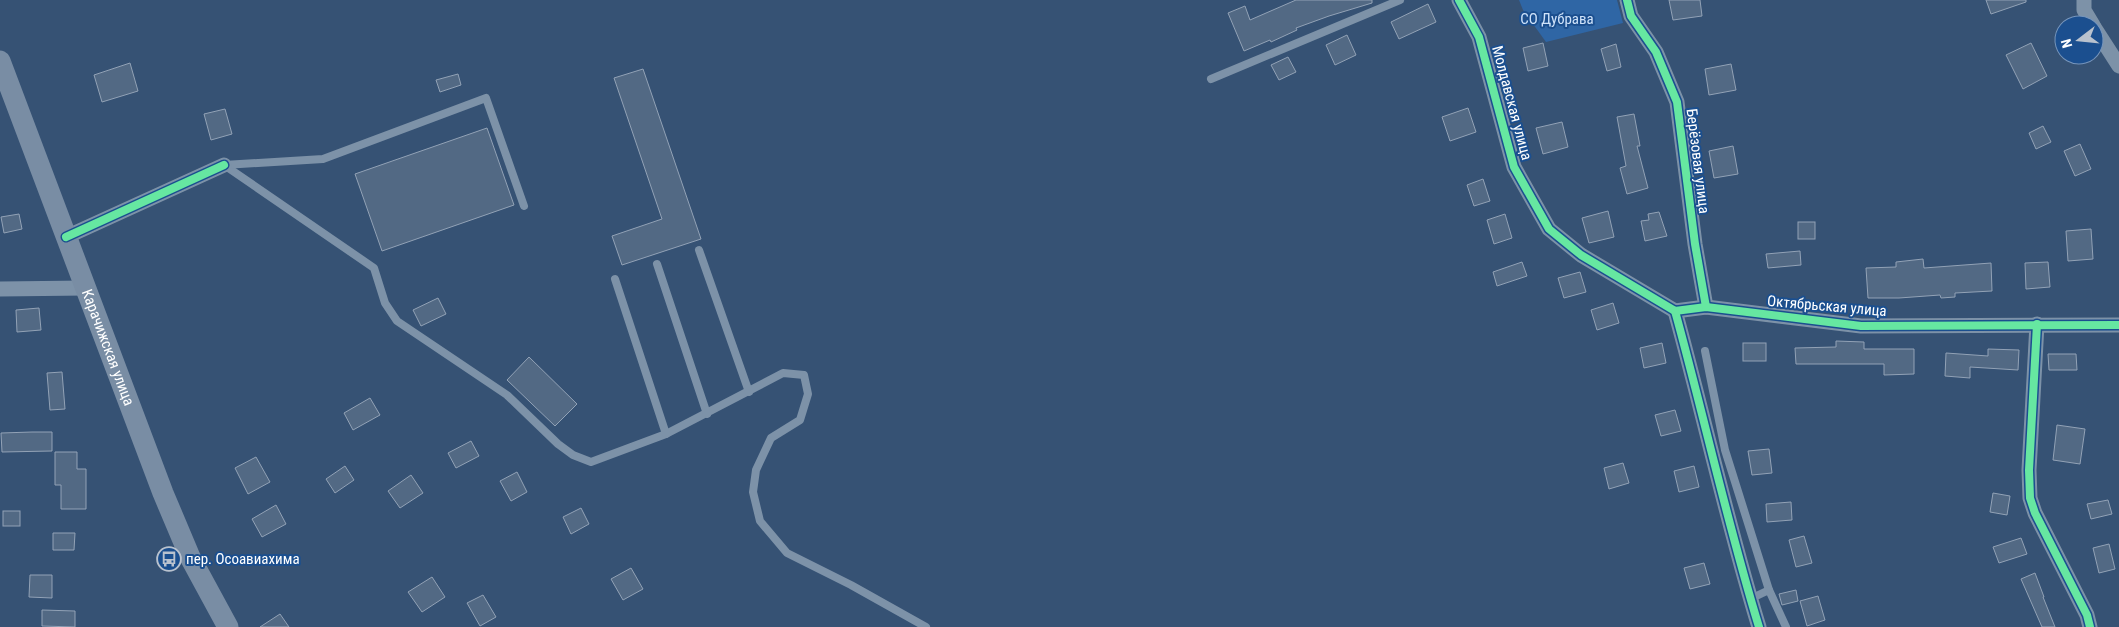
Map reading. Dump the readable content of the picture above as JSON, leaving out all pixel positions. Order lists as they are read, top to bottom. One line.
{"streets":{"main road":["Карачижская улица"],"street":["Молдавская улица","Берёзовая улица","Октябрьская улица"]},"crossings":[["Молдавская улица","Октябрьская улица"],["Берёзовая улица","Октябрьская улица"]],"parks":["СО Дубрава"],"places":{"bus stop":["пер. Осоавиахима"]},"north":"left"}
